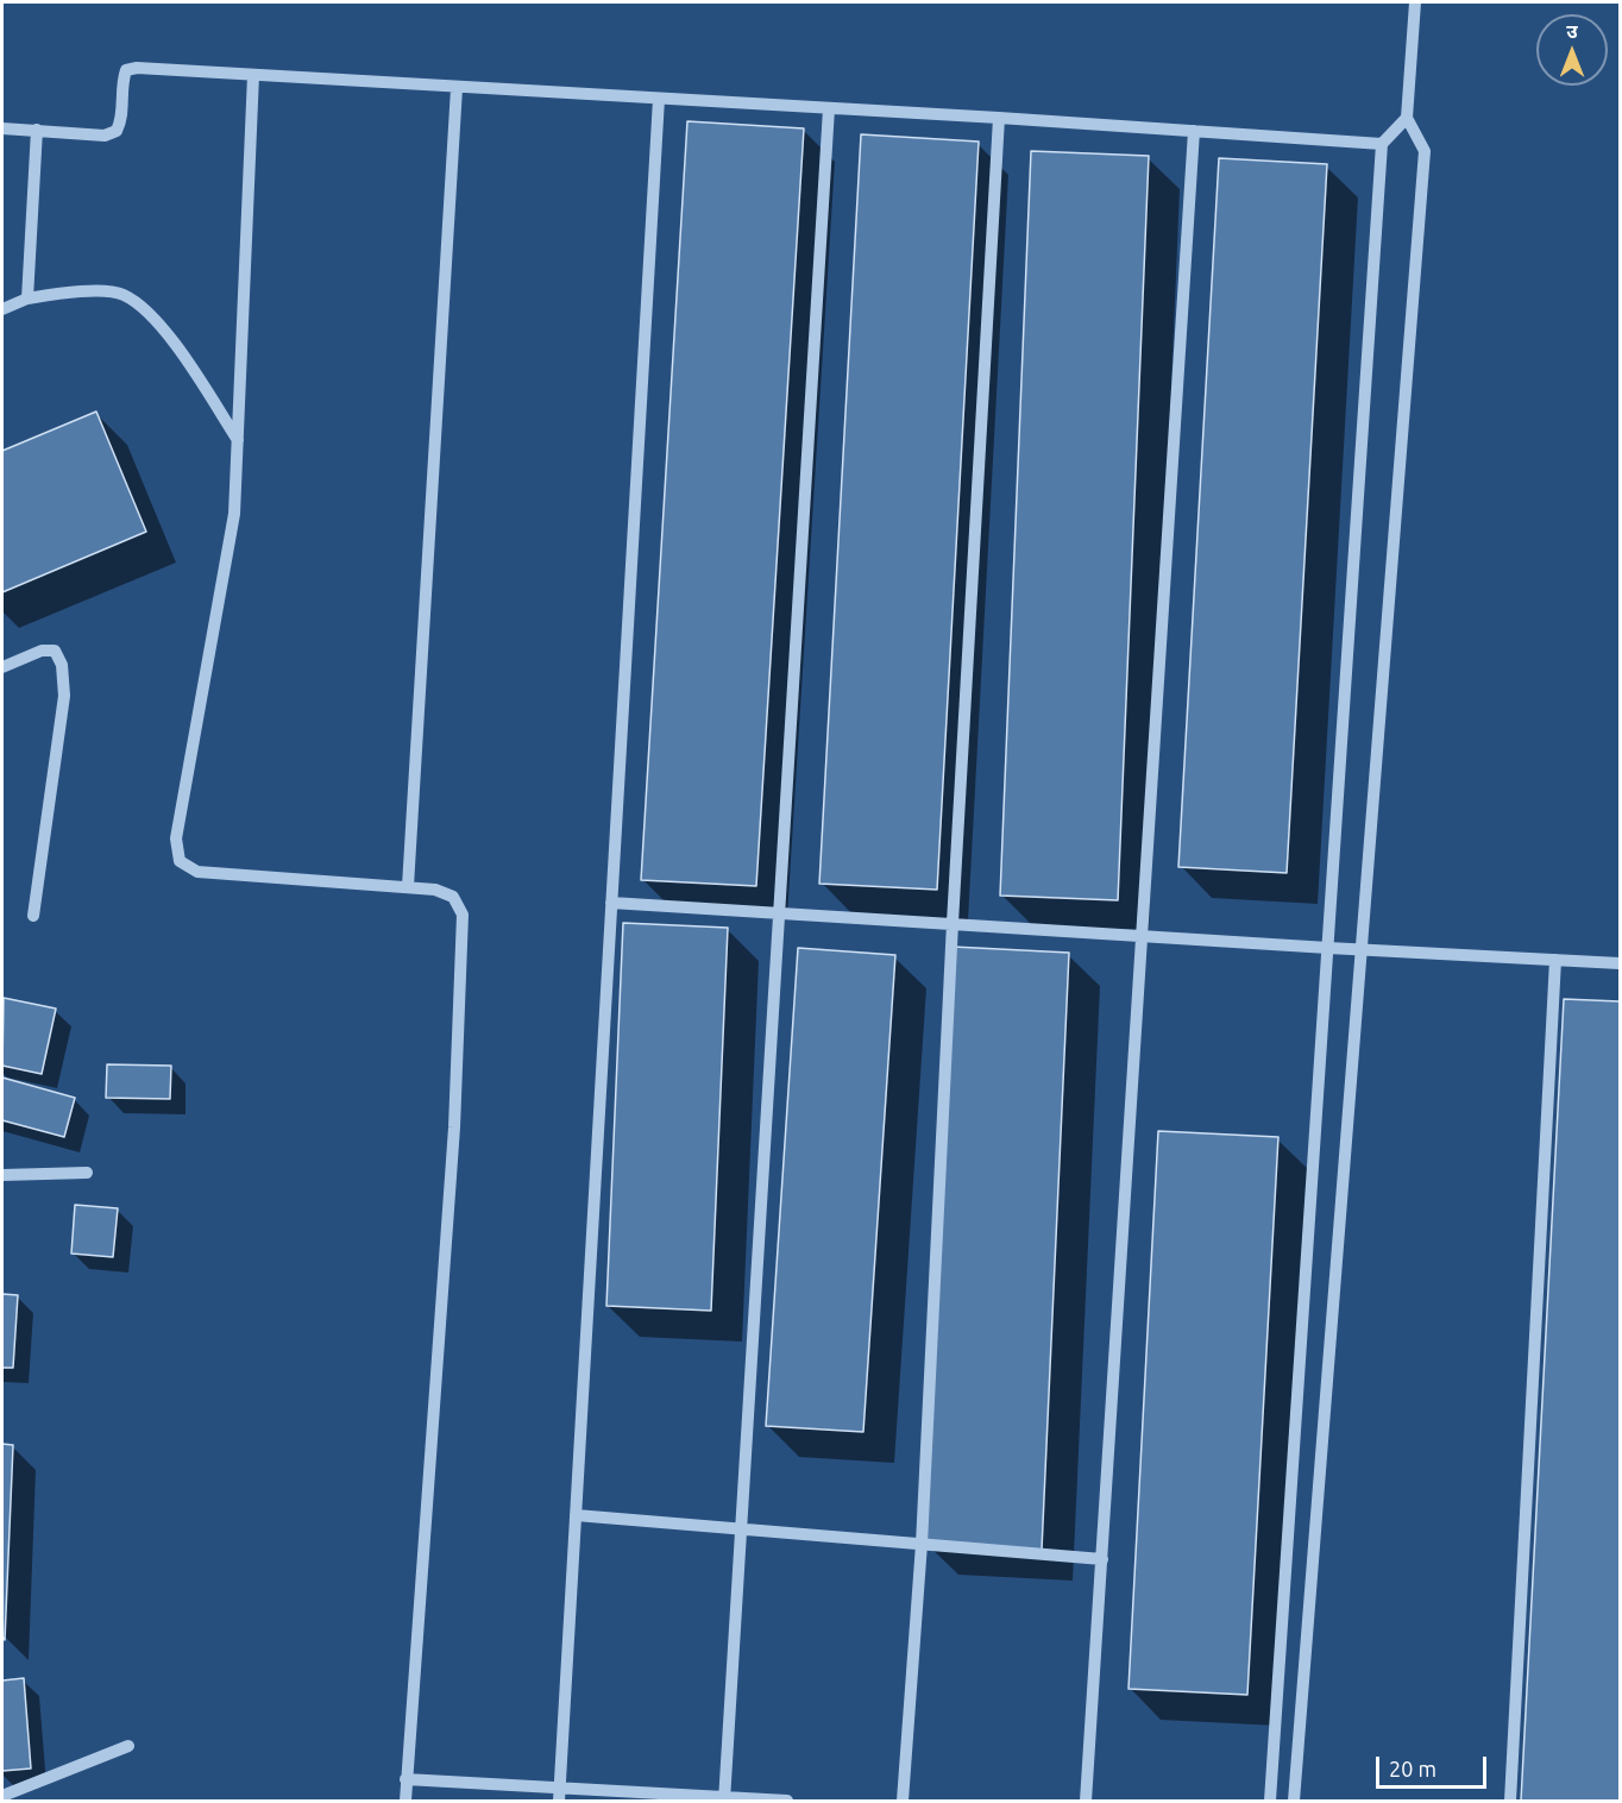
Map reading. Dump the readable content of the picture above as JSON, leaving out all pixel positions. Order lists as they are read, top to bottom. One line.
{"scale_bar":"20 m","north":"top"}
